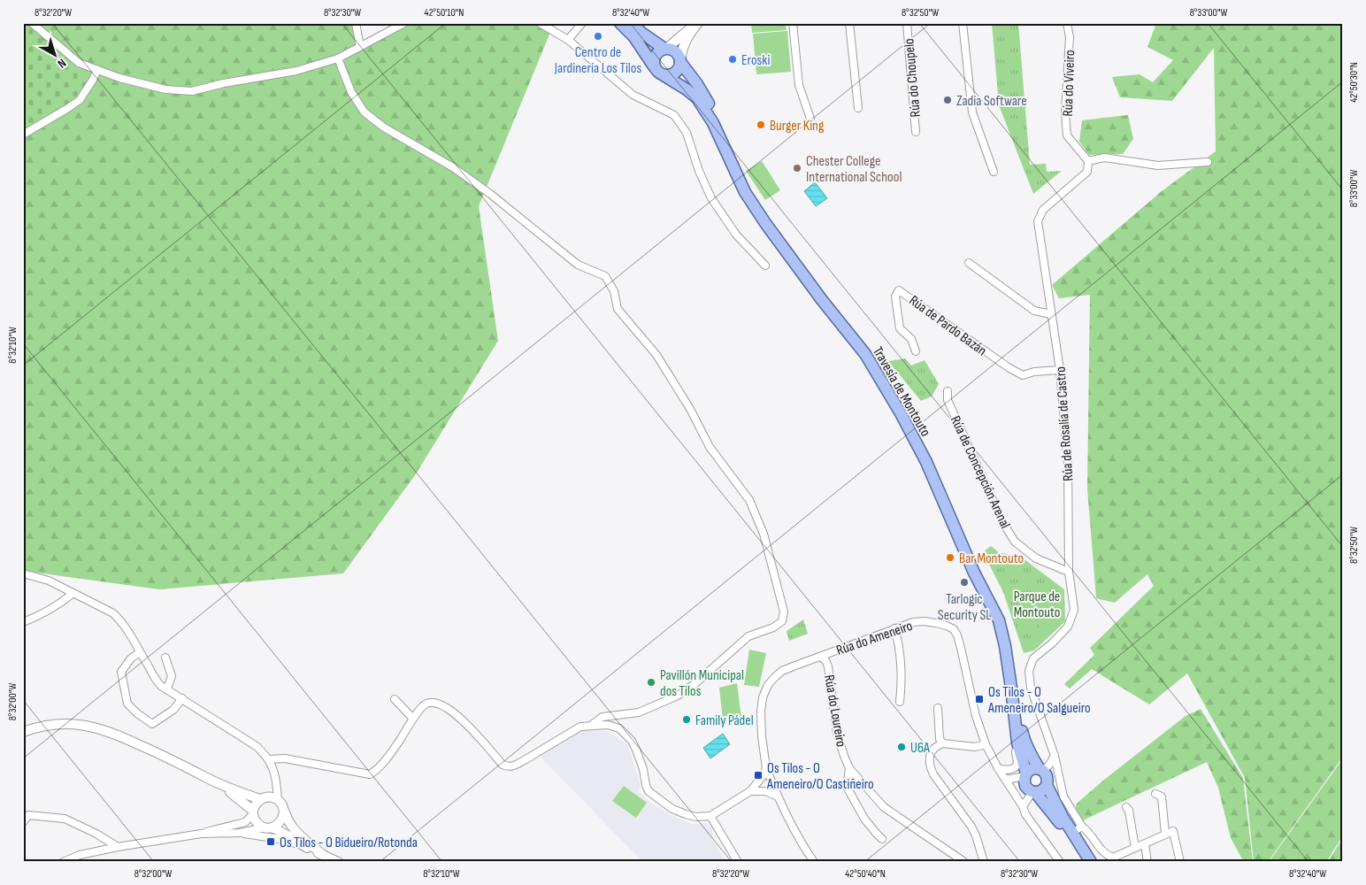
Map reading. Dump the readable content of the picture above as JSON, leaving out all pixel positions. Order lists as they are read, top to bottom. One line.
{"streets":{"main road":["Travesía de Montouto"],"street":["Rúa do Choupelo","Rúa do Viveiro","Rúa de Pardo Bazán","Rúa de Rosalía de Castro","Rúa de Concepción Arenal","Rúa do Ameneiro","Rúa do Loureiro"]},"crossings":[["Rúa do Viveiro","Rúa de Rosalía de Castro"],["Rúa de Pardo Bazán","Rúa de Rosalía de Castro"],["Rúa de Rosalía de Castro","Rúa de Concepción Arenal"],["Rúa do Ameneiro","Rúa do Loureiro"]],"parks":["Parque de Montouto"],"places":{"other":["Centro de Jardinería Los Tilos","Eroski","Zadia Software","Burger King","Chester College International School","Bar Montouto","Tarlogic Security SL","Pavillón Municipal dos Tilos","Family Pádel","U6A"],"transit":["Os Tilos - O Ameneiro/O Salgueiro","Os Tilos - O Ameneiro/O Castiñeiro","Os Tilos - O Bidueiro/Rotonda"]},"north":"bottom right","coordinates":["8°32'20\"W","8°32'30\"W","42°50'10\"N","8°32'40\"W","8°32'50\"W","8°33'00\"W","42°50'30\"N","8°32'10\"W","8°32'00\"W","42°50'40\"N"]}
